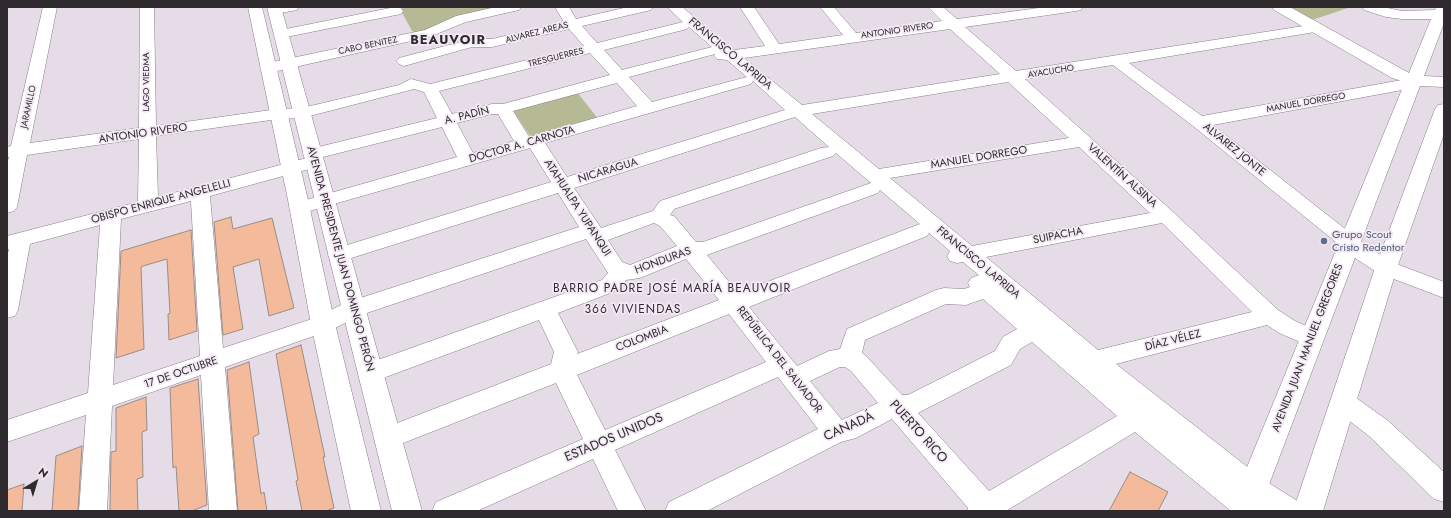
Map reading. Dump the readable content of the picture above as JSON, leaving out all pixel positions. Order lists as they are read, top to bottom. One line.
{"streets":{"main road":["AVENIDA PRESIDENTE JUAN DOMINGO PERÓN","AVENIDA JUAN MANUEL GREGORES"],"street":["ANTONIO RIVERO","ALVAREZ AREAS","CABO BENITEZ","FRANCISCO LAPRIDA","TRESGUERRES","AYACUCHO","LAGO VIEDMA","MANUEL DORREGO","JARAMILLO","A. PADÍN","DOCTOR A. CARNOTA","ALVAREZ JONTE","NICARAGUA","VALENTÍN ALSINA","OBISPO ENRIQUE ANGELELLI","ATAHUALPA YUPANQUI","SUIPACHA","HONDURAS","COLOMBIA","DÍAZ VÉLEZ","REPÚBLICA DEL SALVADOR","17 DE OCTUBRE","CANADÁ","PUERTO RICO","ESTADOS UNIDOS"]},"crossings":[["ANTONIO RIVERO","FRANCISCO LAPRIDA"],["ANTONIO RIVERO","LAGO VIEDMA"],["ANTONIO RIVERO","JARAMILLO"],["ANTONIO RIVERO","A. PADÍN"],["ANTONIO RIVERO","VALENTÍN ALSINA"],["ANTONIO RIVERO","AVENIDA PRESIDENTE JUAN DOMINGO PERÓN"],["CABO BENITEZ","AVENIDA PRESIDENTE JUAN DOMINGO PERÓN"],["FRANCISCO LAPRIDA","TRESGUERRES"],["FRANCISCO LAPRIDA","AYACUCHO"],["FRANCISCO LAPRIDA","MANUEL DORREGO"],["FRANCISCO LAPRIDA","A. PADÍN"],["FRANCISCO LAPRIDA","DOCTOR A. CARNOTA"],["FRANCISCO LAPRIDA","NICARAGUA"],["FRANCISCO LAPRIDA","SUIPACHA"],["FRANCISCO LAPRIDA","HONDURAS"],["FRANCISCO LAPRIDA","COLOMBIA"],["FRANCISCO LAPRIDA","DÍAZ VÉLEZ"],["FRANCISCO LAPRIDA","AVENIDA JUAN MANUEL GREGORES"],["FRANCISCO LAPRIDA","CANADÁ"],["AYACUCHO","ALVAREZ JONTE"],["AYACUCHO","NICARAGUA"],["AYACUCHO","VALENTÍN ALSINA"],["LAGO VIEDMA","OBISPO ENRIQUE ANGELELLI"],["MANUEL DORREGO","ALVAREZ JONTE"],["MANUEL DORREGO","VALENTÍN ALSINA"],["MANUEL DORREGO","HONDURAS"],["MANUEL DORREGO","AVENIDA JUAN MANUEL GREGORES"],["A. PADÍN","OBISPO ENRIQUE ANGELELLI"],["A. PADÍN","ATAHUALPA YUPANQUI"],["A. PADÍN","AVENIDA PRESIDENTE JUAN DOMINGO PERÓN"],["DOCTOR A. CARNOTA","ATAHUALPA YUPANQUI"],["DOCTOR A. CARNOTA","AVENIDA PRESIDENTE JUAN DOMINGO PERÓN"],["ALVAREZ JONTE","AVENIDA JUAN MANUEL GREGORES"],["NICARAGUA","ATAHUALPA YUPANQUI"],["NICARAGUA","AVENIDA PRESIDENTE JUAN DOMINGO PERÓN"],["VALENTÍN ALSINA","SUIPACHA"],["VALENTÍN ALSINA","DÍAZ VÉLEZ"],["VALENTÍN ALSINA","AVENIDA JUAN MANUEL GREGORES"],["OBISPO ENRIQUE ANGELELLI","AVENIDA PRESIDENTE JUAN DOMINGO PERÓN"],["ATAHUALPA YUPANQUI","HONDURAS"],["ATAHUALPA YUPANQUI","17 DE OCTUBRE"],["AVENIDA PRESIDENTE JUAN DOMINGO PERÓN","HONDURAS"],["AVENIDA PRESIDENTE JUAN DOMINGO PERÓN","COLOMBIA"],["AVENIDA PRESIDENTE JUAN DOMINGO PERÓN","17 DE OCTUBRE"],["HONDURAS","REPÚBLICA DEL SALVADOR"],["COLOMBIA","REPÚBLICA DEL SALVADOR"],["REPÚBLICA DEL SALVADOR","17 DE OCTUBRE"],["REPÚBLICA DEL SALVADOR","CANADÁ"],["REPÚBLICA DEL SALVADOR","ESTADOS UNIDOS"],["CANADÁ","PUERTO RICO"],["PUERTO RICO","ESTADOS UNIDOS"]],"districts":["BEAUVOIR","BARRIO PADRE JOSÉ MARÍA BEAUVOIR","366 VIVIENDAS"],"places":["Grupo Scout Cristo Redentor"],"north":"top right"}
